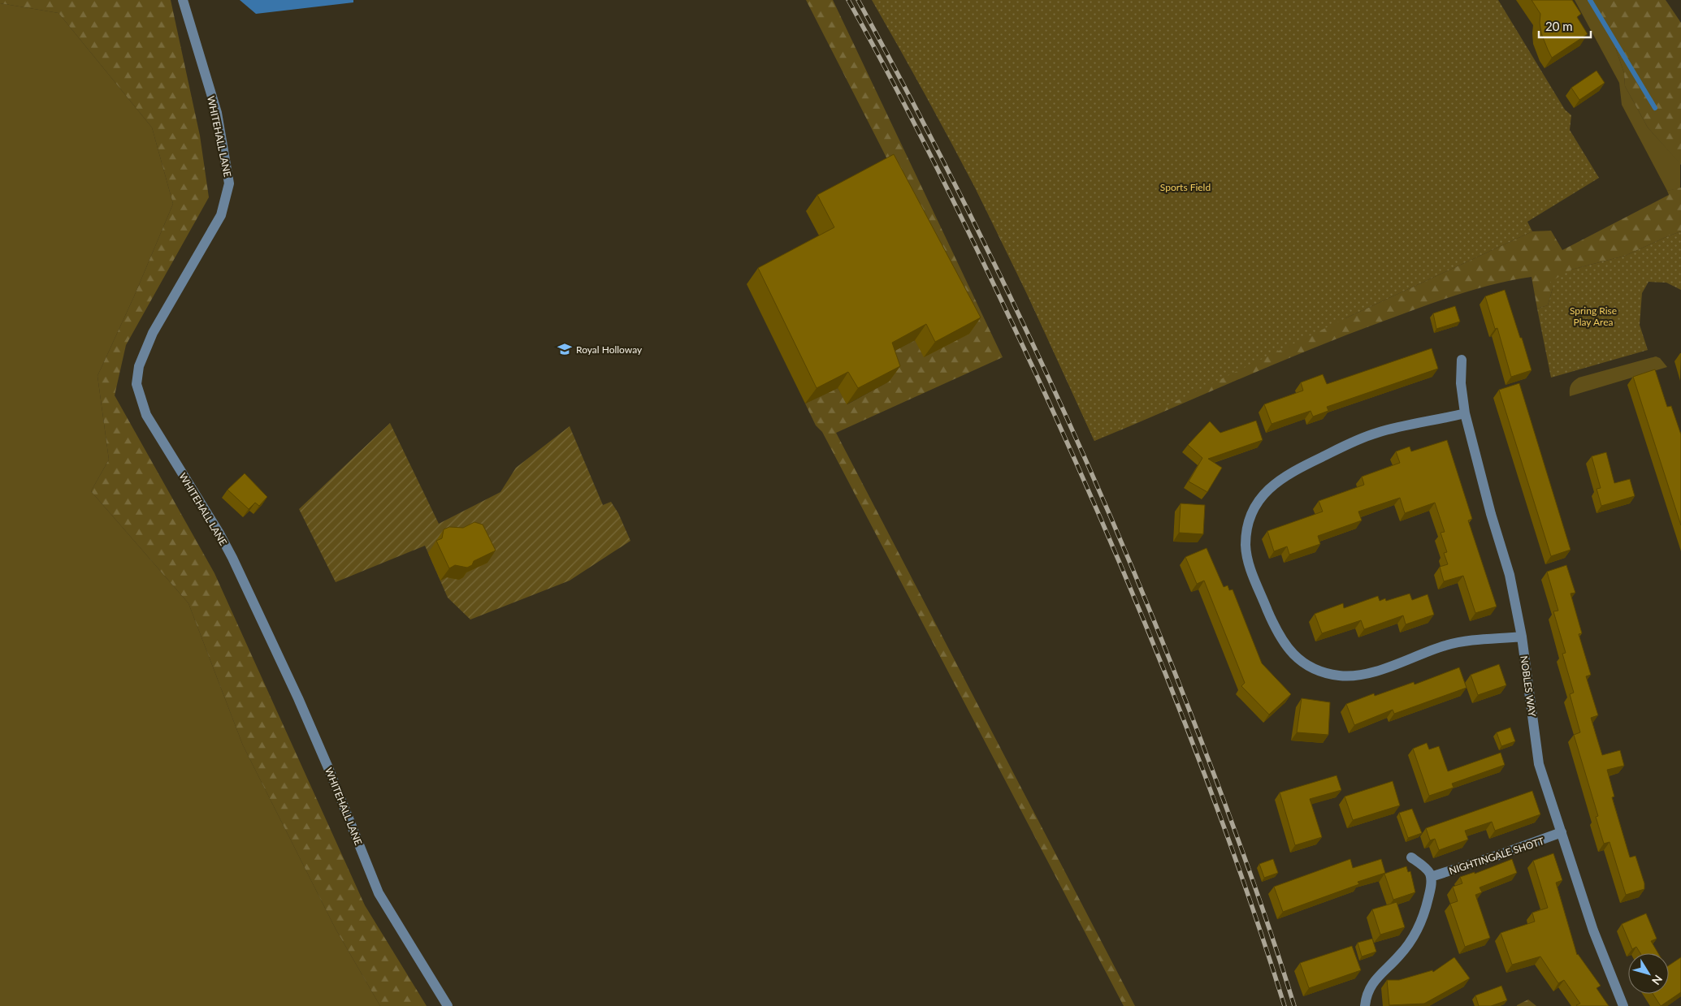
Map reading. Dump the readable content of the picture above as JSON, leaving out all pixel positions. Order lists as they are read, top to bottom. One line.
{"streets":{"street":["WHITEHALL LANE","NOBLES WAY","NIGHTINGALE SHOTT"]},"crossings":[["NOBLES WAY","NIGHTINGALE SHOTT"]],"parks":["Sports Field","Spring Rise Play Area"],"places":{"school or university":["Royal Holloway"]},"scale_bar":"20 m","north":"bottom right"}
